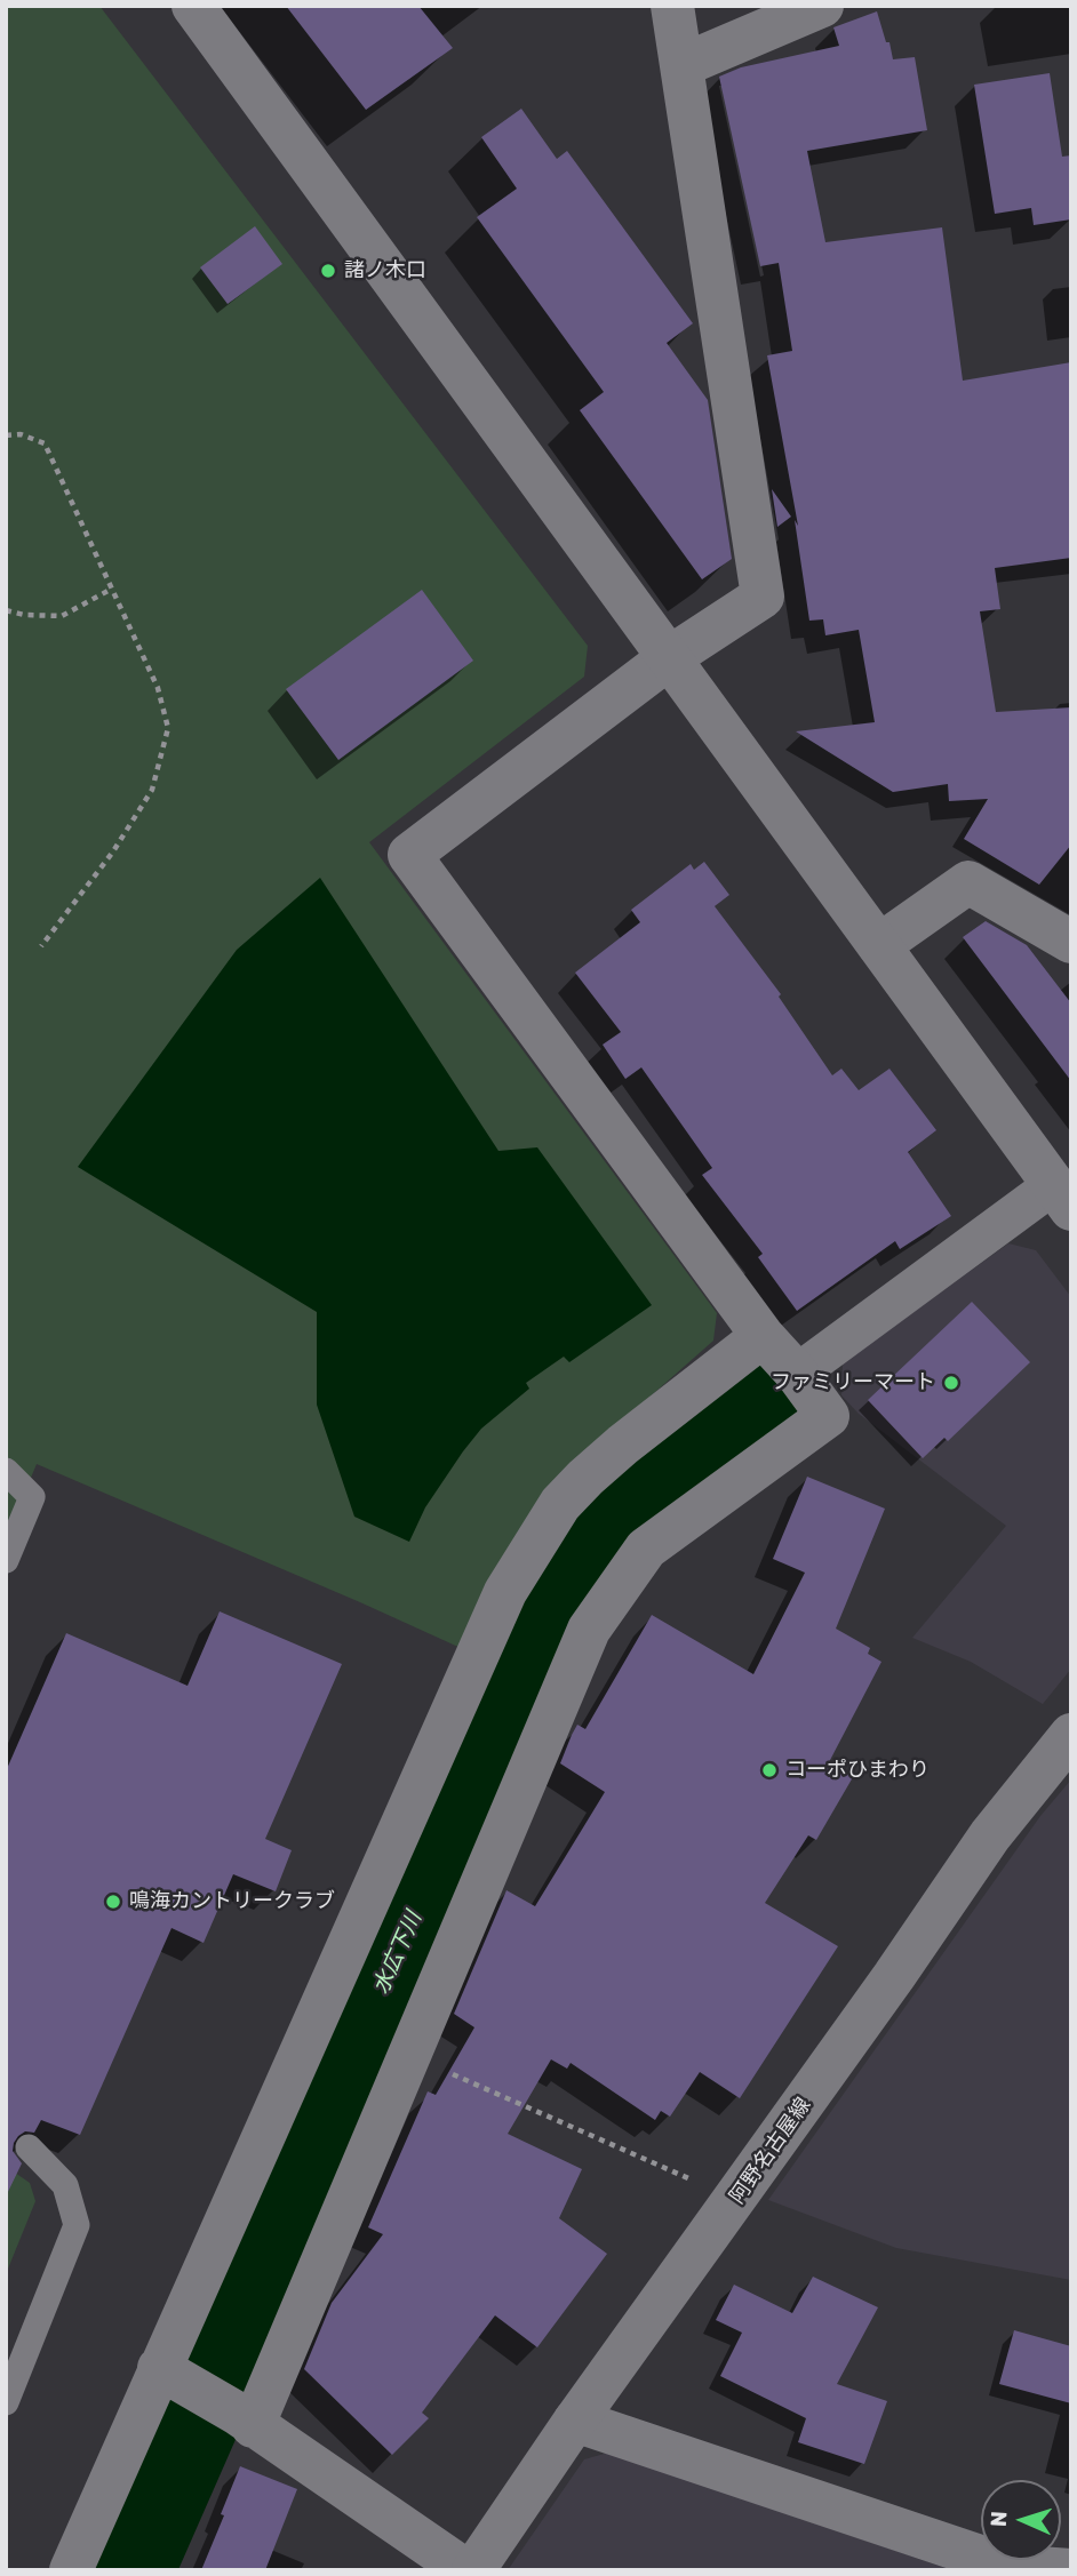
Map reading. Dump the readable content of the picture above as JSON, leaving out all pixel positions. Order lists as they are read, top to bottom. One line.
{"streets":{"street":["阿野名古屋線"]},"water":["水広下川"],"places":["諸ノ木口","ファミリーマート","コーポひまわり","鳴海カントリークラブ"],"north":"left"}
